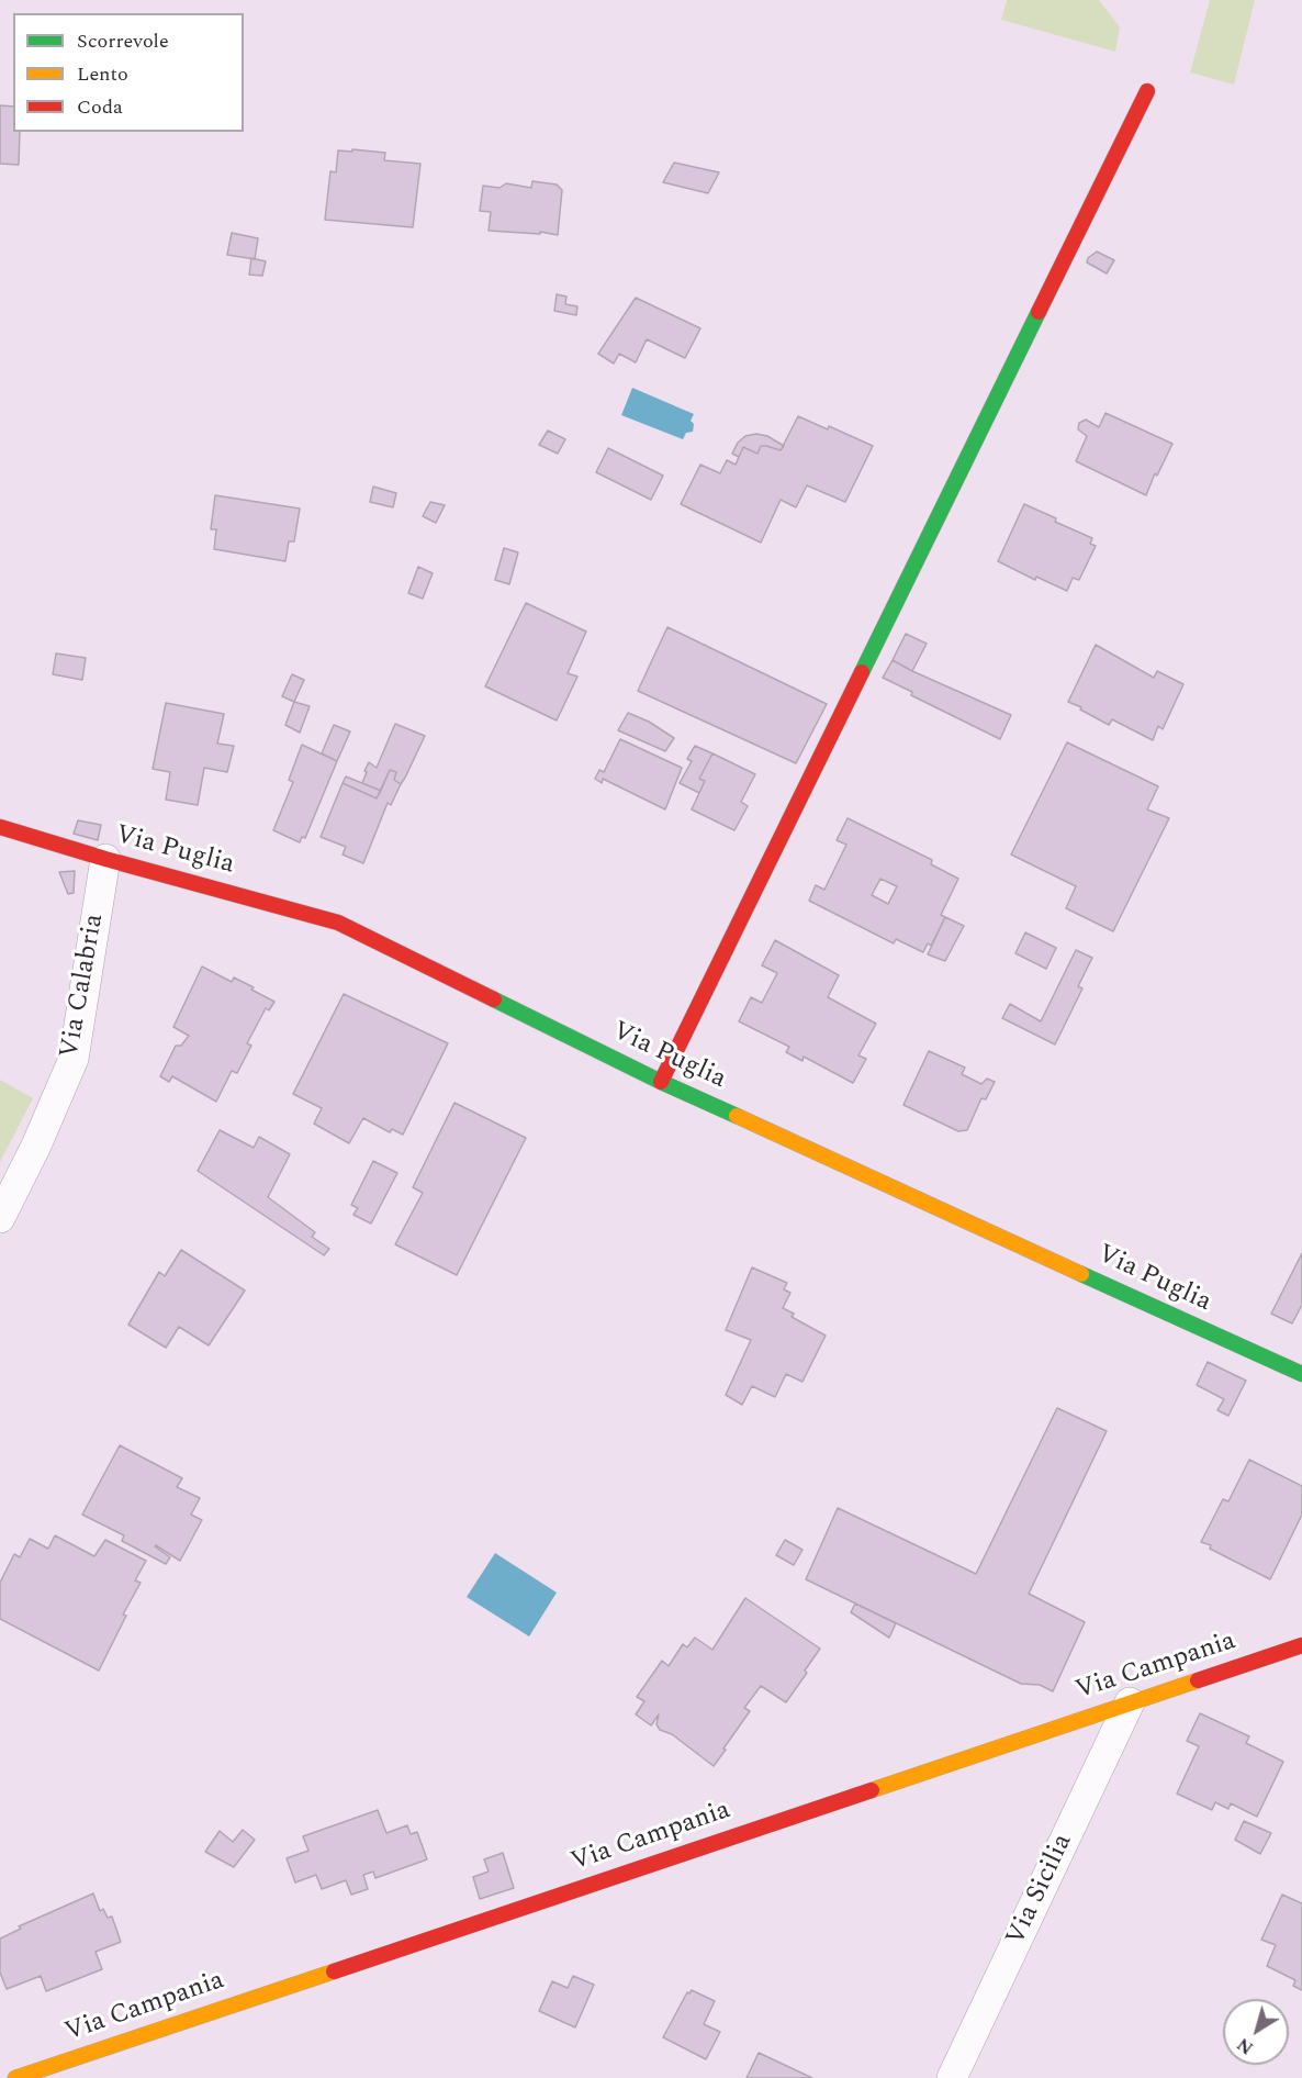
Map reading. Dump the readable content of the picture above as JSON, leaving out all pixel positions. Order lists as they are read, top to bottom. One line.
{"streets":{"street":["Via Puglia","Via Calabria","Via Campania","Via Sicilia"]},"crossings":[["Via Puglia","Via Calabria"],["Via Campania","Via Sicilia"]],"legend":["Scorrevole","Lento","Coda"],"north":"bottom left"}
